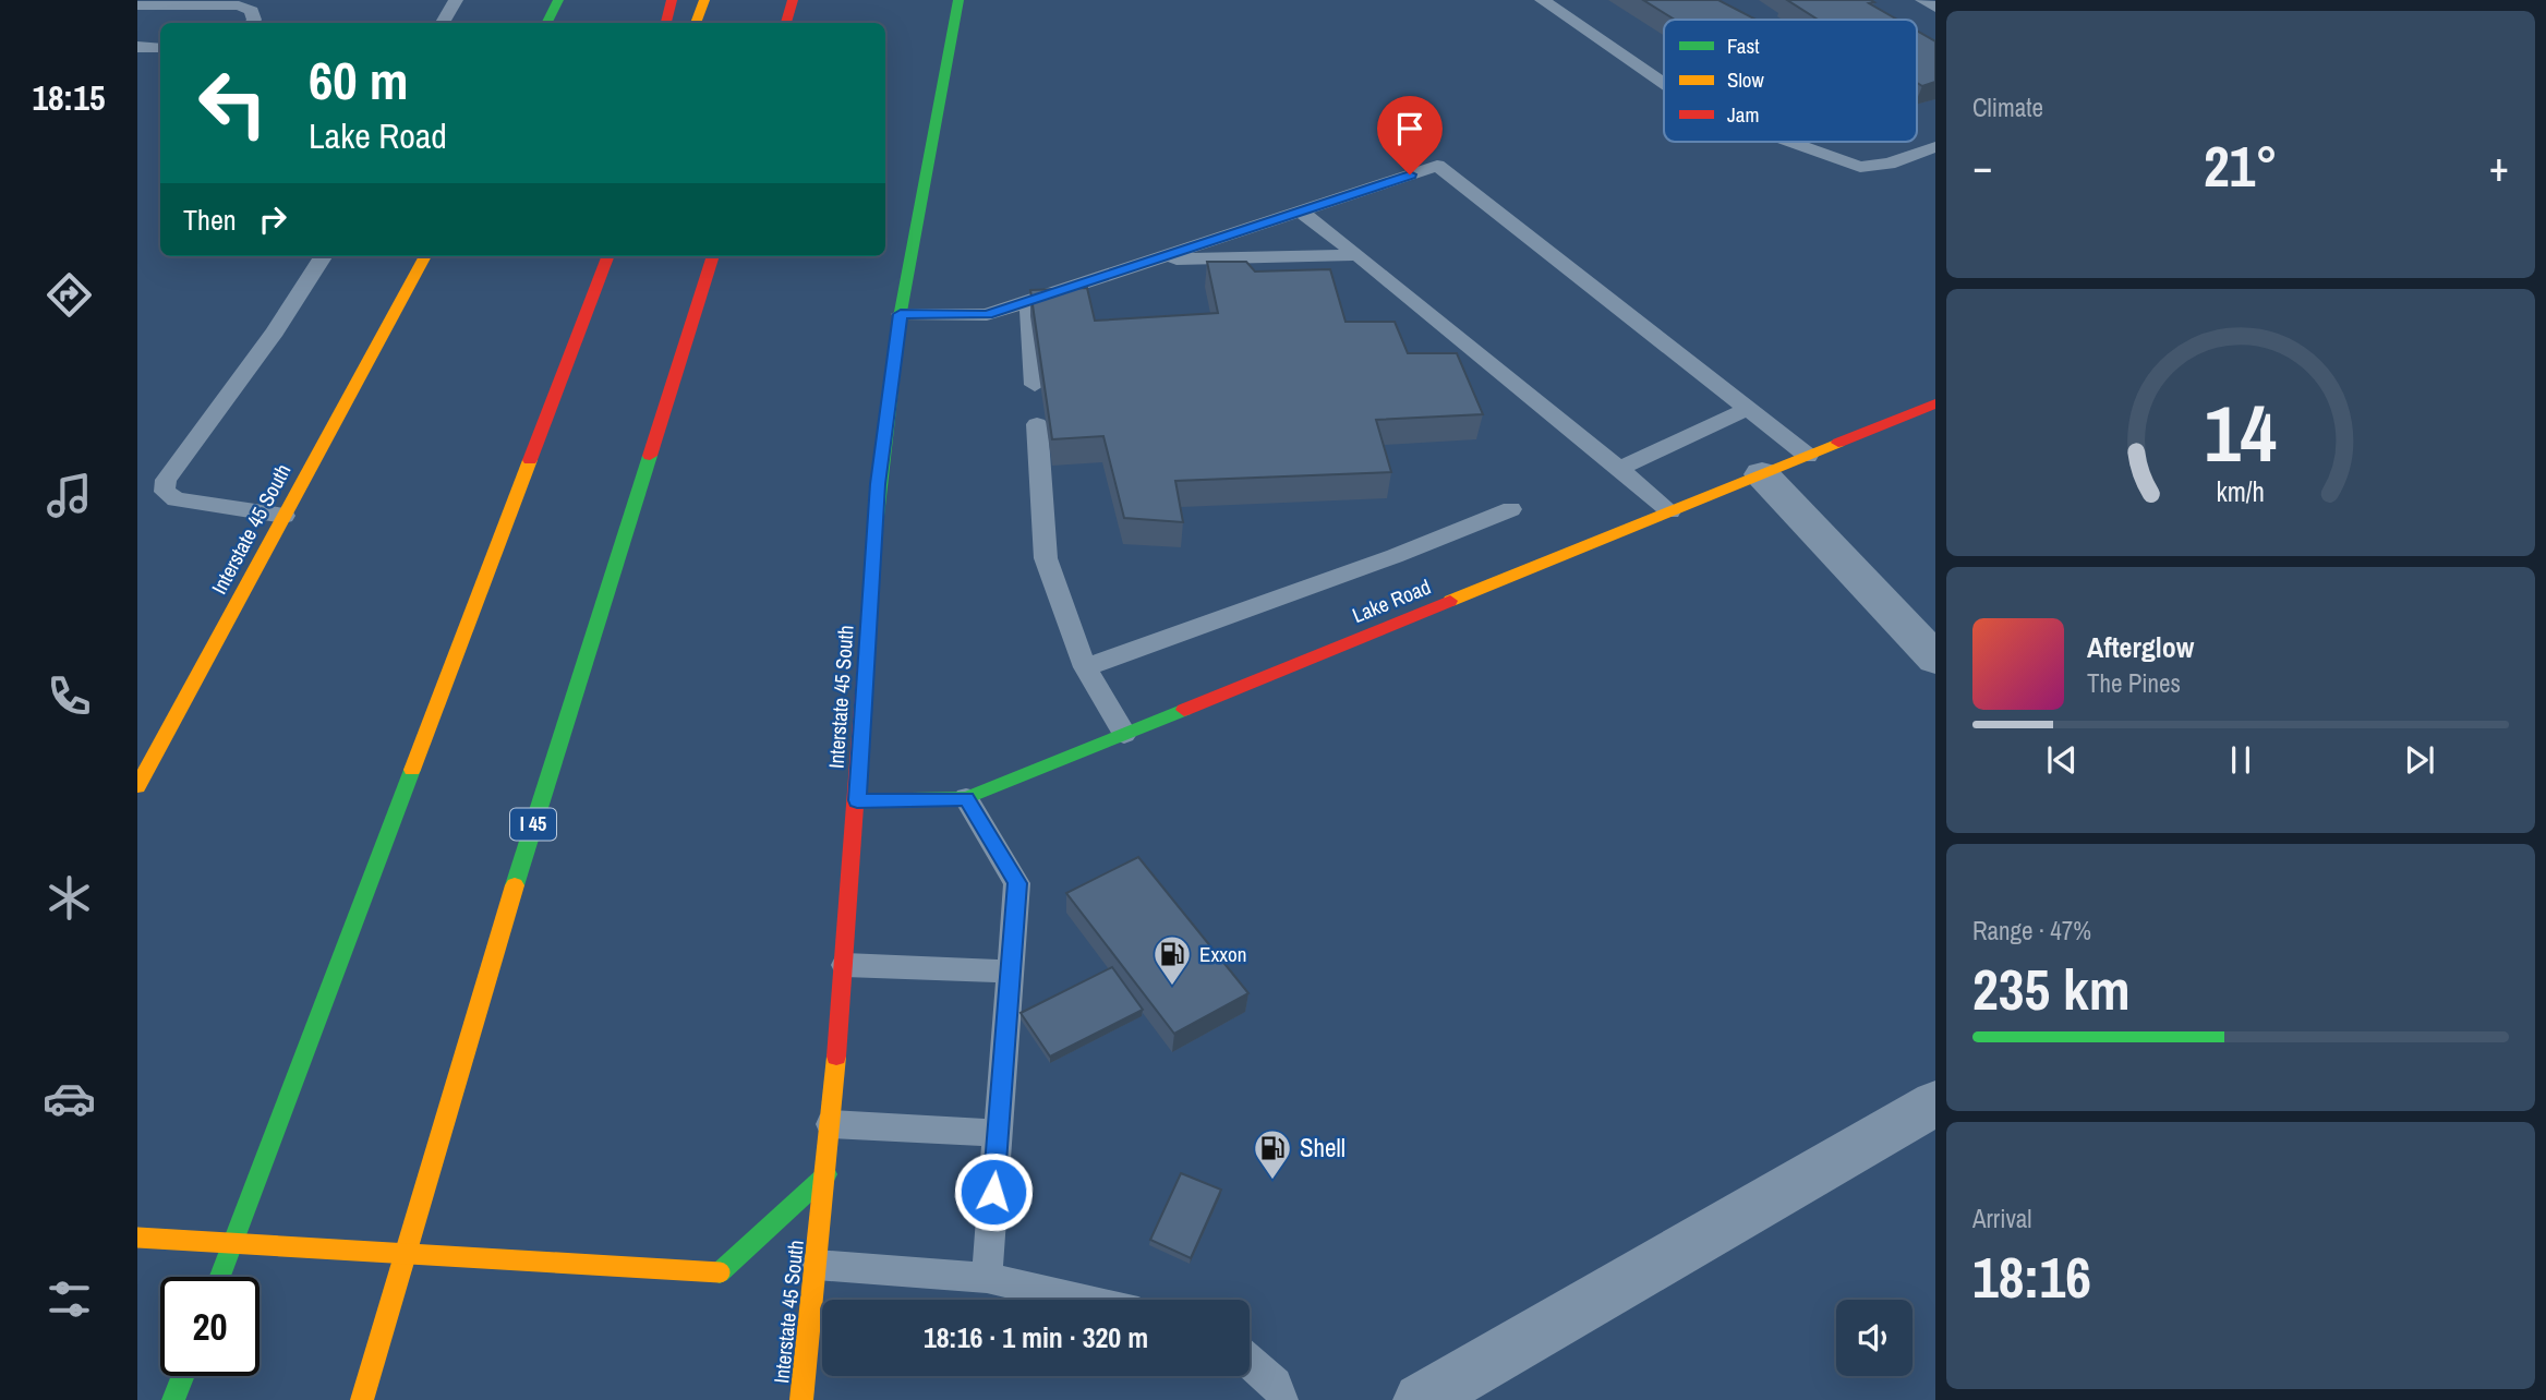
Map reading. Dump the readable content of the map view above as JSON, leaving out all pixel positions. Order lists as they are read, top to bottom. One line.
{"streets":{"main road":["Interstate 45 South","Lake Road","I 45"]},"crossings":[["Interstate 45 South","Lake Road"]],"places":{"fuel station":["Exxon","Shell"]},"legend":["Fast","Slow","Jam"],"page":{"tabs":"18:15","tile":["Climate",["Range · 47%","235 km"],["Arrival","18:16"]],"turn":["60 m","Lake Road"],"heat":["−","21°","+"],"then":"Then","song":["Afterglow","The Pines"],"limit":"20","trip":"18:16 · 1 min · 320 m","gauge":["14","km/h"]}}
